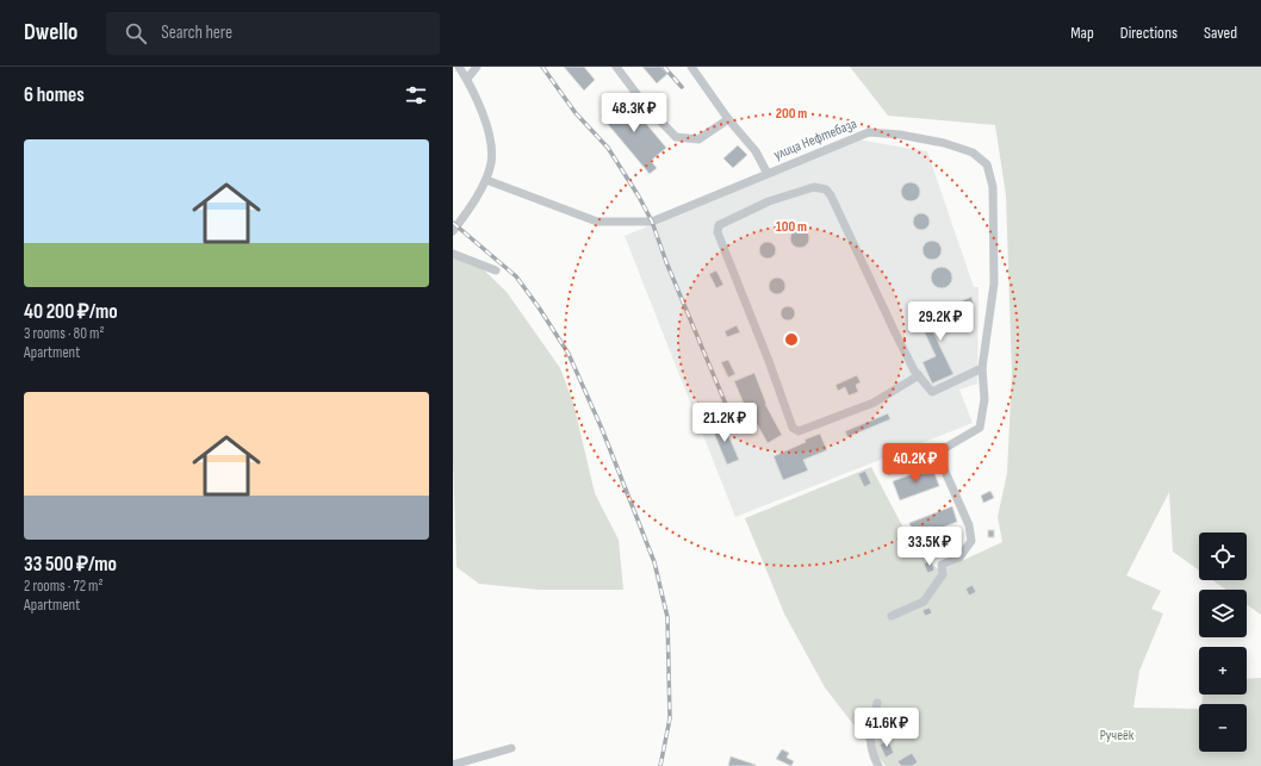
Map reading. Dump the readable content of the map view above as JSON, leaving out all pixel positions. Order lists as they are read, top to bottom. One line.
{"streets":{"street":["улица Нефтебаза"]},"parks":["Ручеёк"],"page":{"header":"Dwello","search":"Search here","nav":["Map","Directions","Saved"],"heading":"6 homes","price":["48.3K ₽","29.2K ₽","21.2K ₽","40.2K ₽","33.5K ₽","41.6K ₽"],"list":[{"name":"40 200 ₽/mo","note":"3 rooms · 80 m² · Apartment"},{"name":"33 500 ₽/mo","note":"2 rooms · 72 m² · Apartment"}],"map_buttons":["+","−"]},"rings":["200 m","100 m"]}
